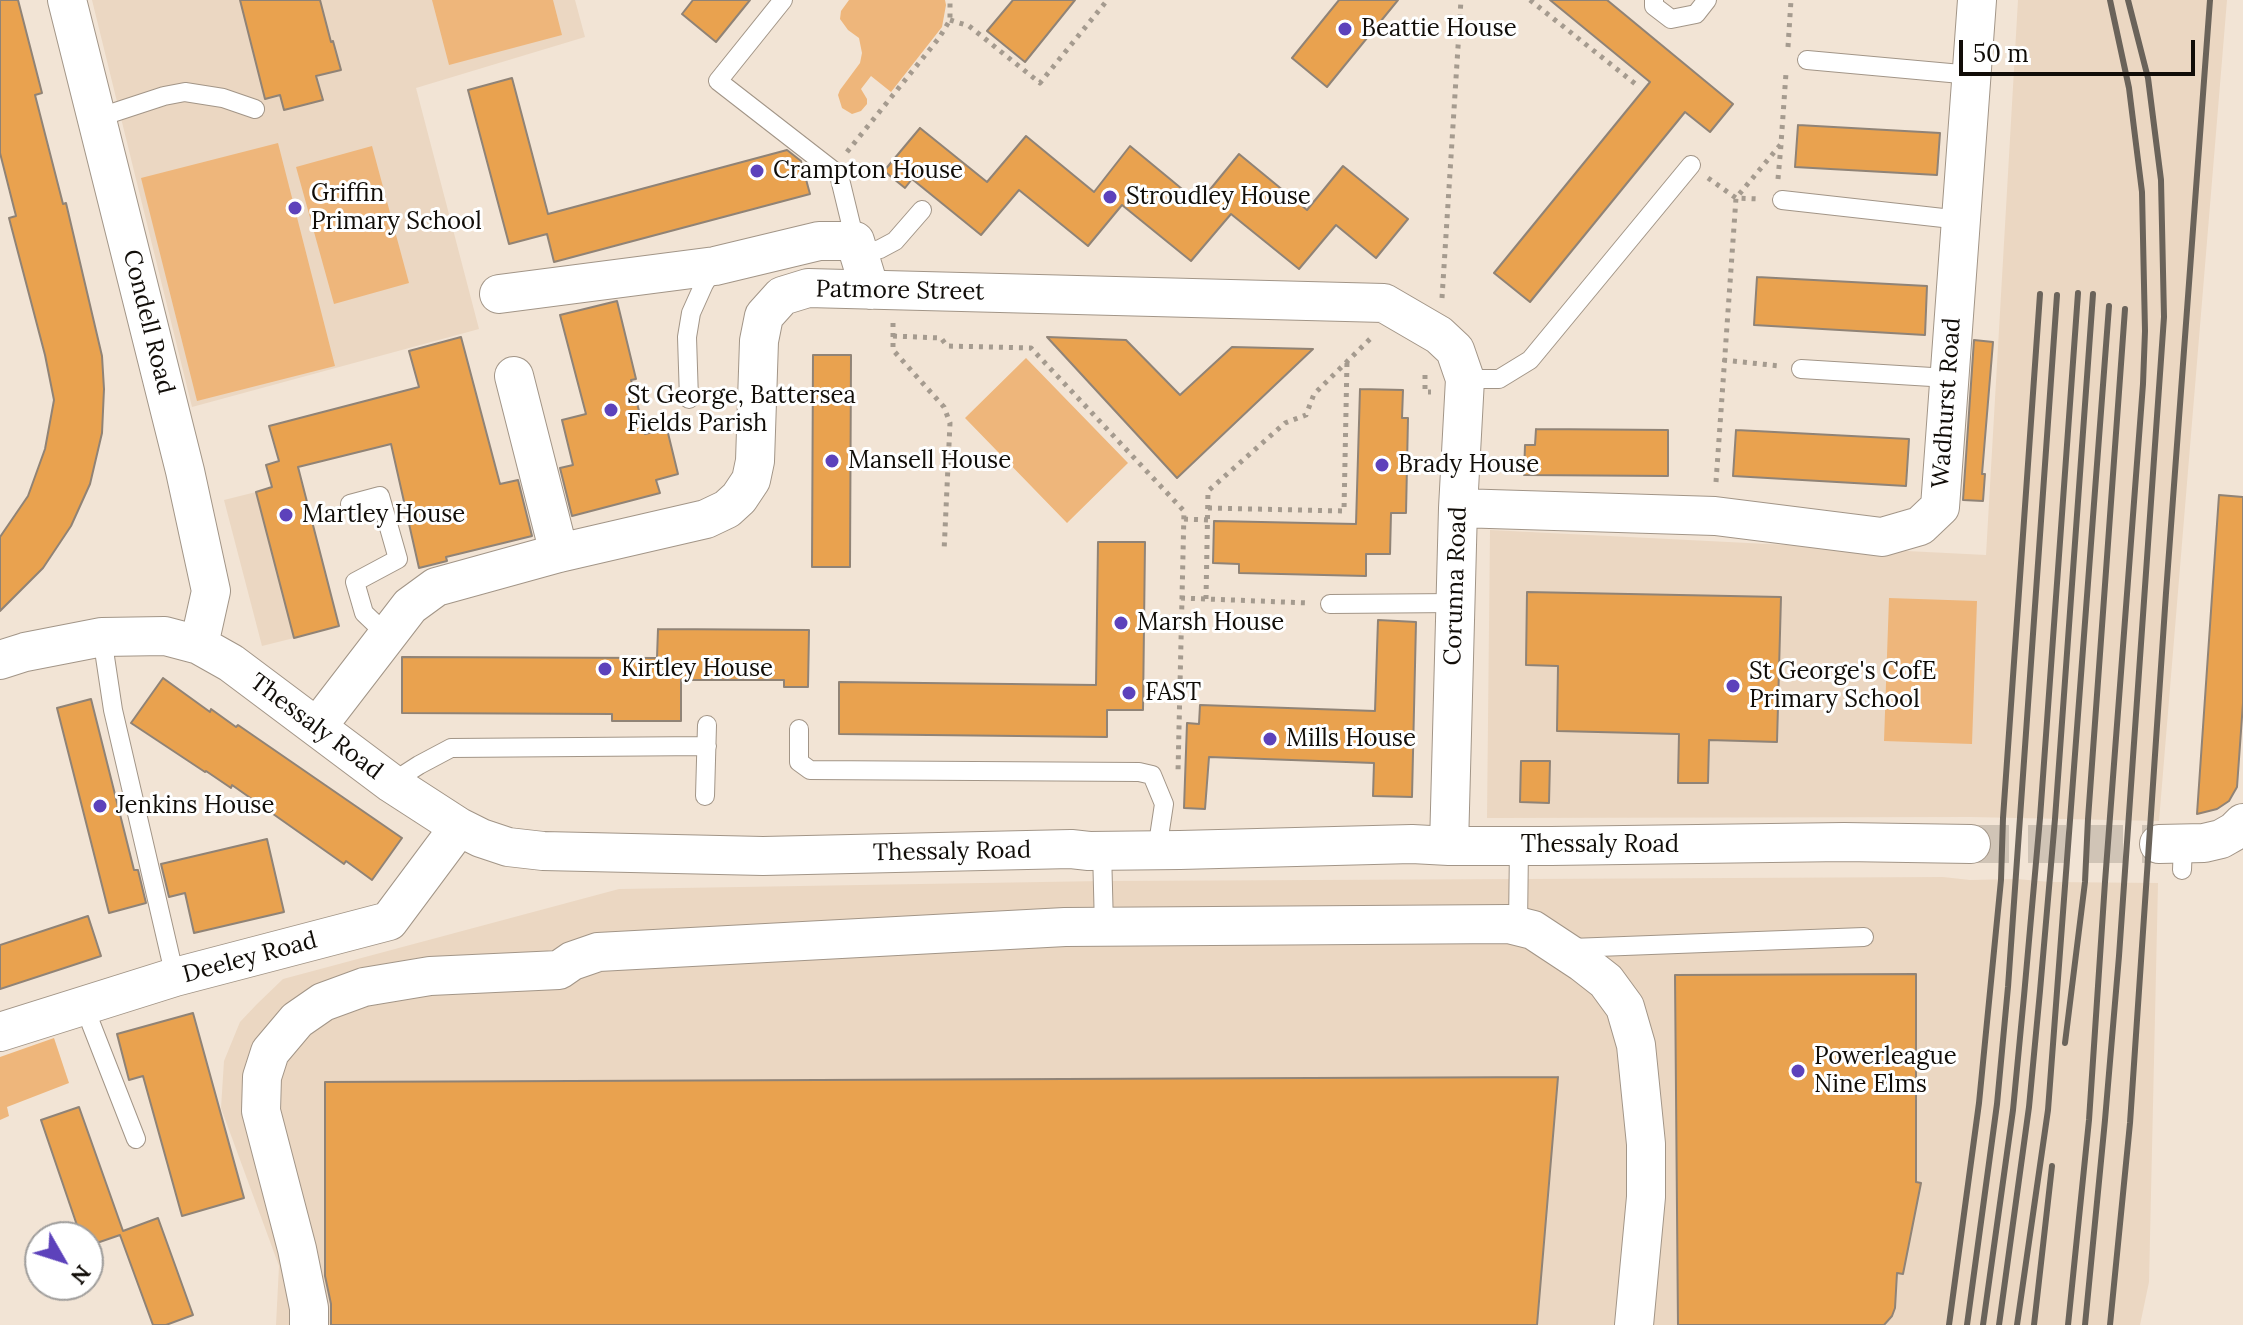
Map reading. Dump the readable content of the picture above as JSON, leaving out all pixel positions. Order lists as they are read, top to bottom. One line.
{"streets":{"street":["Patmore Street","Condell Road","Wadhurst Road","Corunna Road","Thessaly Road","Deeley Road"]},"crossings":[["Patmore Street","Corunna Road"],["Patmore Street","Thessaly Road"],["Condell Road","Thessaly Road"],["Wadhurst Road","Corunna Road"],["Corunna Road","Thessaly Road"],["Thessaly Road","Deeley Road"]],"places":["Beattie House","Crampton House","Stroudley House","Griffin Primary School","St George, Battersea Fields Parish","Mansell House","Brady House","Martley House","Marsh House","Kirtley House","St George's CofE Primary School","FAST","Mills House","Jenkins House","Powerleague Nine Elms"],"scale_bar":"50 m","north":"bottom right"}
